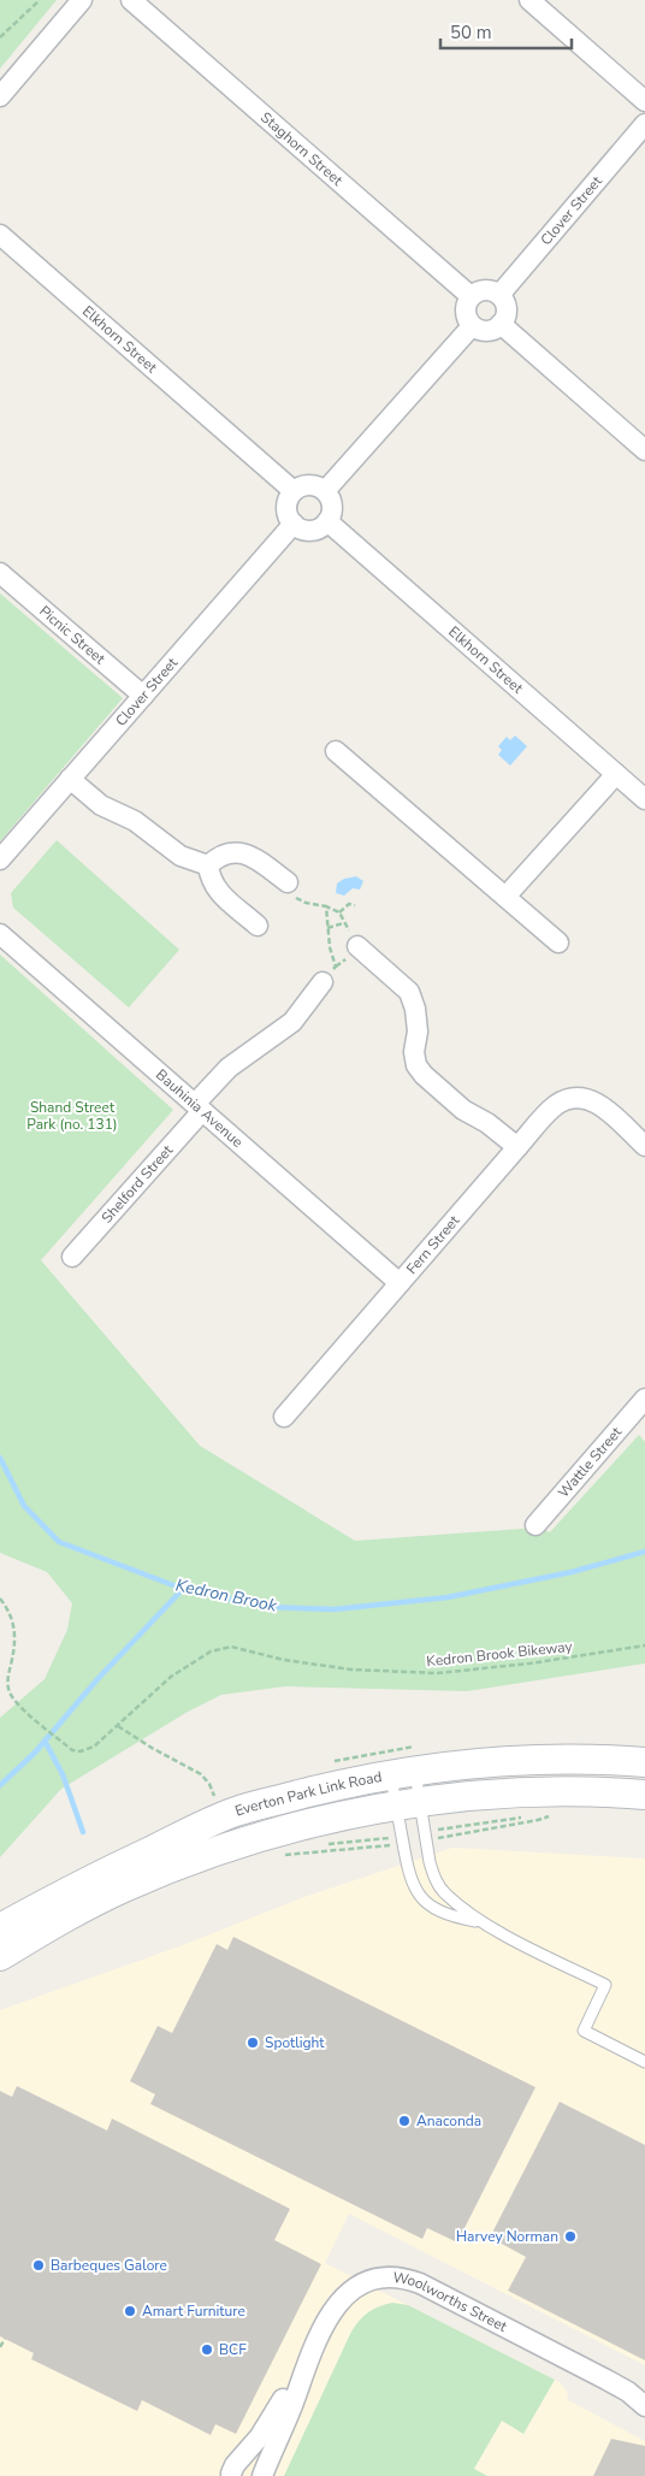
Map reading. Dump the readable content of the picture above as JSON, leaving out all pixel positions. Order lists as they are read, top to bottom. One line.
{"streets":{"main road":["Everton Park Link Road"],"street":["Staghorn Street","Clover Street","Elkhorn Street","Picnic Street","Bauhinia Avenue","Shelford Street","Fern Street","Wattle Street","Woolworths Street"],"path":["Kedron Brook Bikeway"]},"crossings":[["Staghorn Street","Clover Street"],["Clover Street","Elkhorn Street"],["Clover Street","Picnic Street"],["Bauhinia Avenue","Shelford Street"],["Bauhinia Avenue","Fern Street"]],"water":["Kedron Brook"],"parks":["Shand Street Park (no. 131)"],"places":["Spotlight","Anaconda","Harvey Norman","Barbeques Galore","Amart Furniture","BCF"],"scale_bar":"50 m"}
